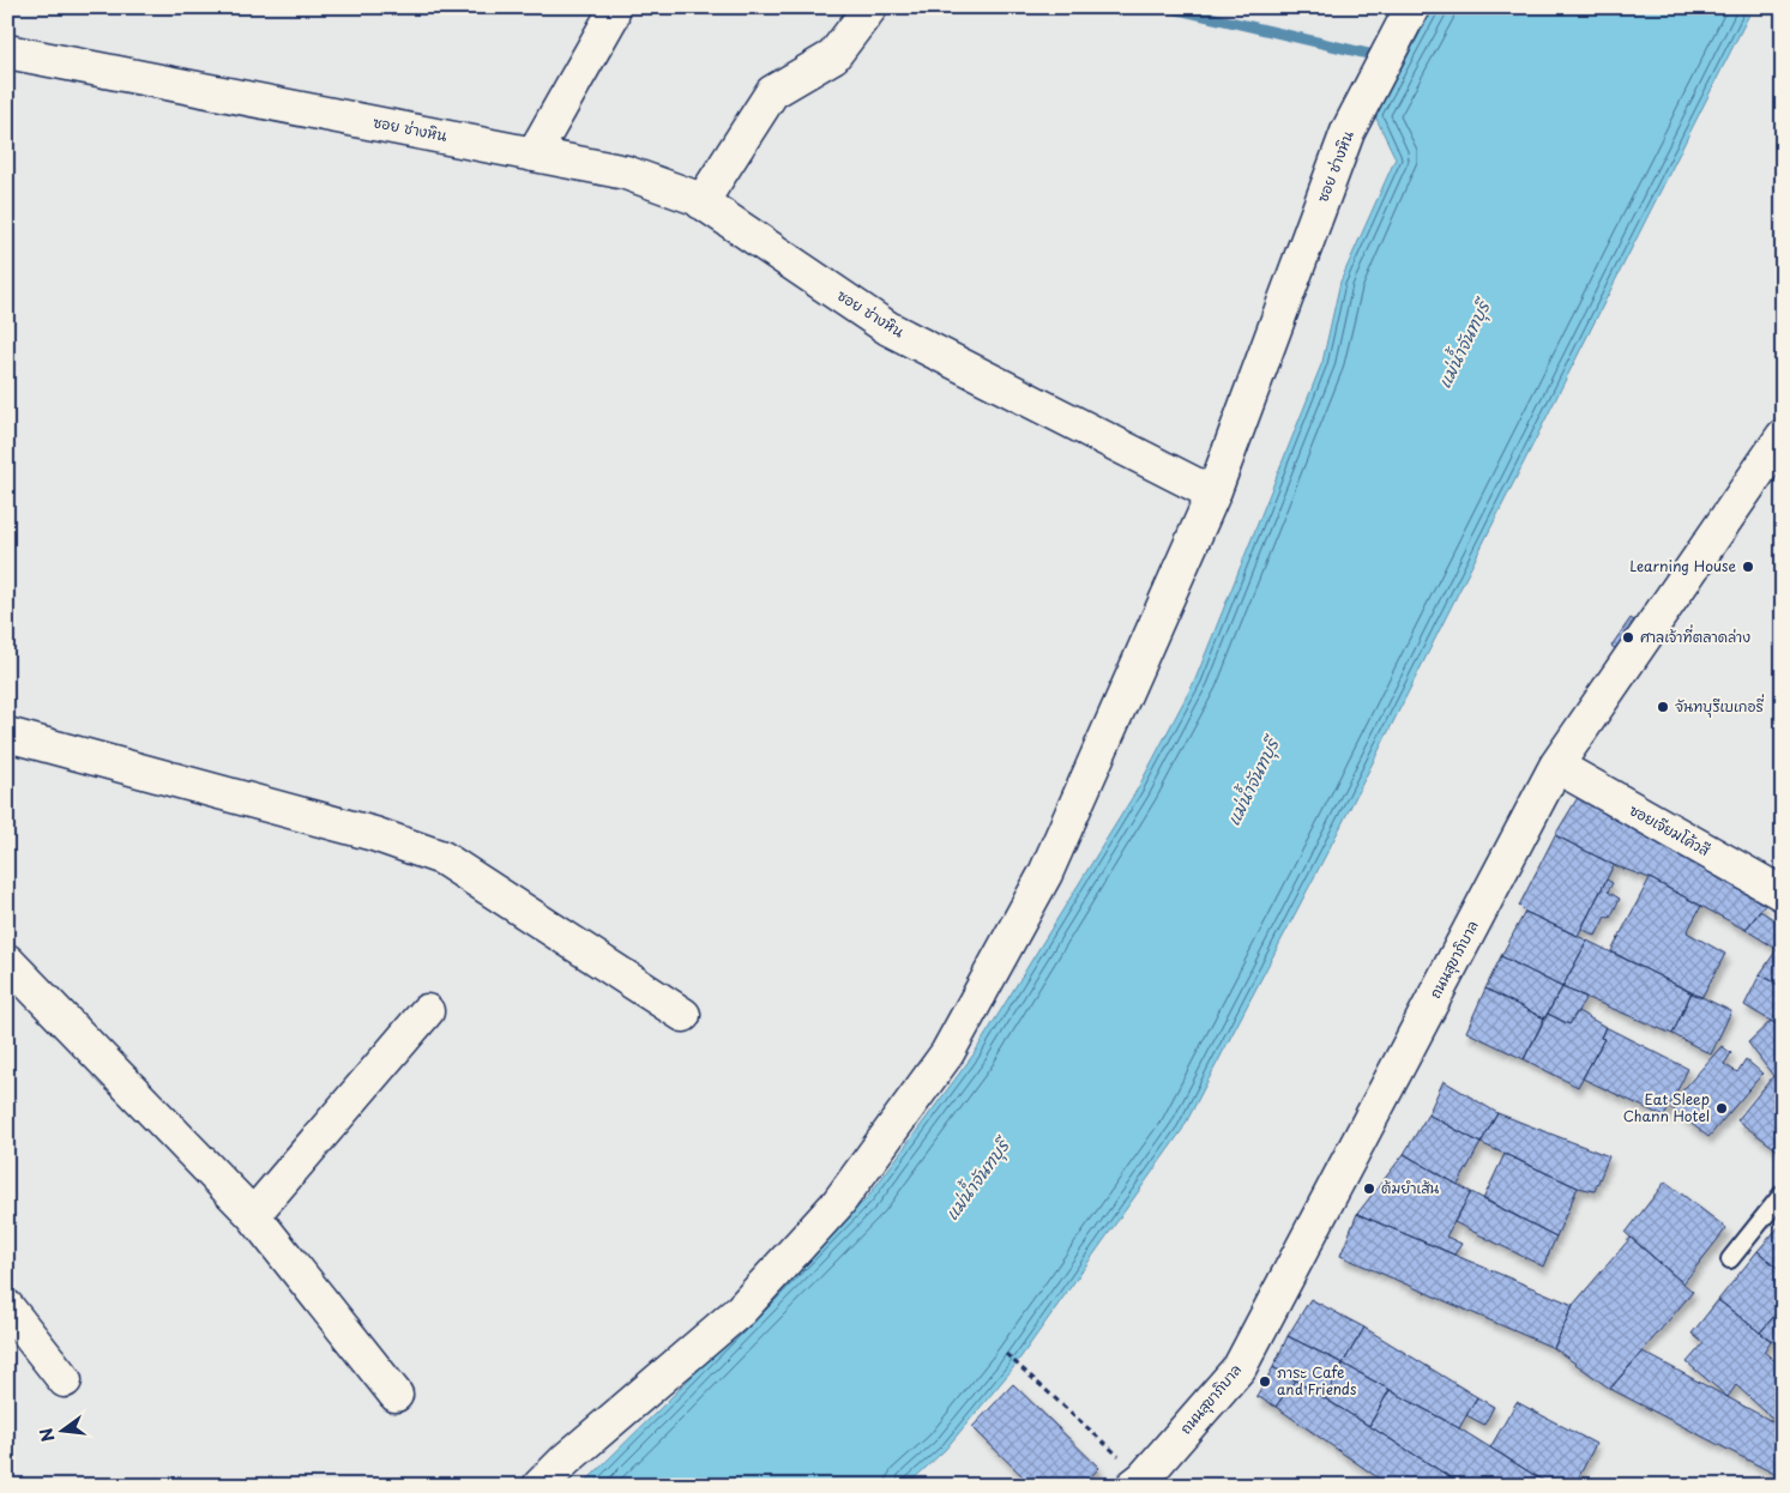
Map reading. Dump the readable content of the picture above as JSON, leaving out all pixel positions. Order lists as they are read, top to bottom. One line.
{"streets":{"street":["ซอย ช่างหิน","ซอยเจียมโค้วสี","ถนนสุขาภิบาล"]},"crossings":[["ซอยเจียมโค้วสี","ถนนสุขาภิบาล"]],"water":["แม่น้ำจันทบุรี"],"places":["Learning House","ศาลเจ้าที่ตลาดล่าง","จันทบุรีเบเกอรี่","Eat Sleep Chann Hotel","ต้มยำเส้น","ภาระ Cafe and Friends"],"north":"left"}
